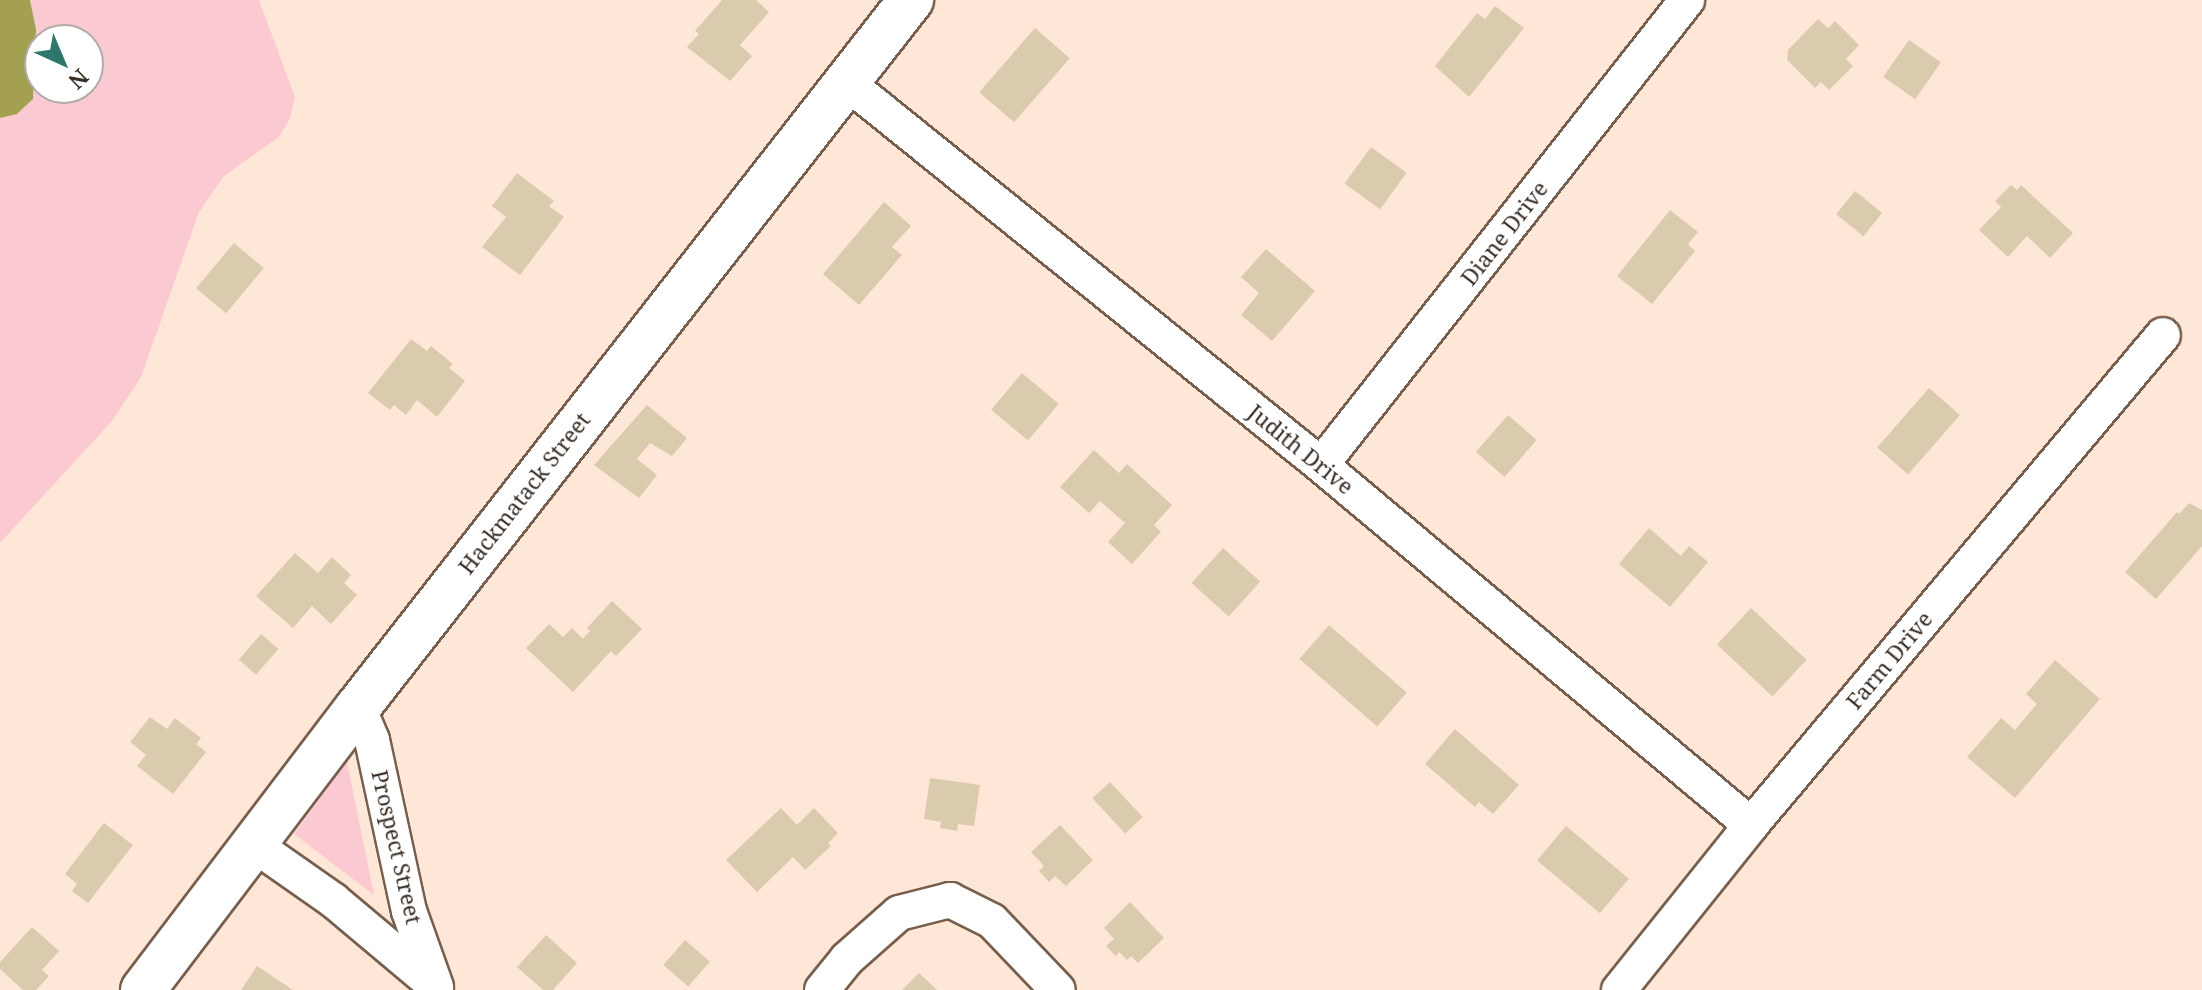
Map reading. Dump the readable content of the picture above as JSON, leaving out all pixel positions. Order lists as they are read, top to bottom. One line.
{"streets":{"street":["Diane Drive","Judith Drive","Hackmatack Street","Farm Drive","Prospect Street"]},"crossings":[["Diane Drive","Judith Drive"],["Judith Drive","Hackmatack Street"],["Judith Drive","Farm Drive"],["Hackmatack Street","Prospect Street"]],"north":"bottom right"}
